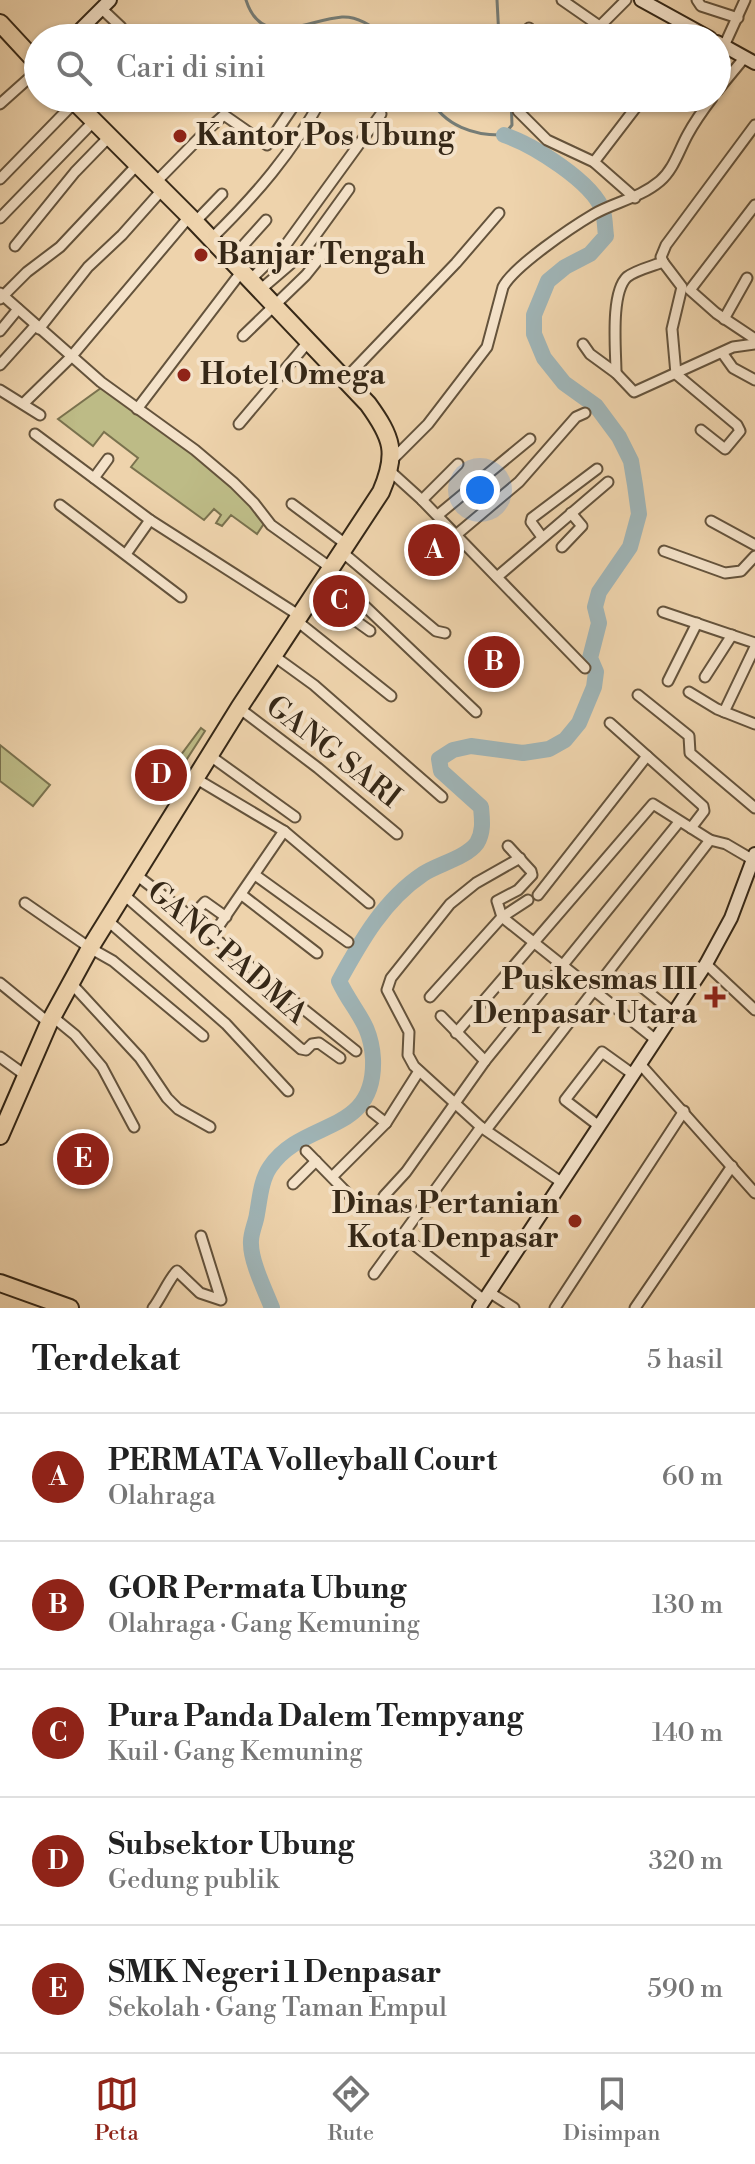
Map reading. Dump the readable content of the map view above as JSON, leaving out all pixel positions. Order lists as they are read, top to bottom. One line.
{"streets":{"street":["GANG SARI","GANG PADMA"]},"places":{"other":["Kantor Pos Ubung","Banjar Tengah","Hotel Omega","Dinas Pertanian Kota Denpasar"],"health":["Puskesmas III Denpasar Utara"]},"page":{"search":"Cari di sini","pins":["A","C","B","D","E"],"heading":["Terdekat","5 hasil"],"list":[{"mark":"A","name":"PERMATA Volleyball Court","note":"Olahraga","value":"60 m"},{"mark":"B","name":"GOR Permata Ubung","note":"Olahraga · Gang Kemuning","value":"130 m"},{"mark":"C","name":"Pura Panda Dalem Tempyang","note":"Kuil · Gang Kemuning","value":"140 m"},{"mark":"D","name":"Subsektor Ubung","note":"Gedung publik","value":"320 m"},{"mark":"E","name":"SMK Negeri 1 Denpasar","note":"Sekolah · Gang Taman Empul","value":"590 m"}],"nav":["Peta","Rute","Disimpan"]}}
